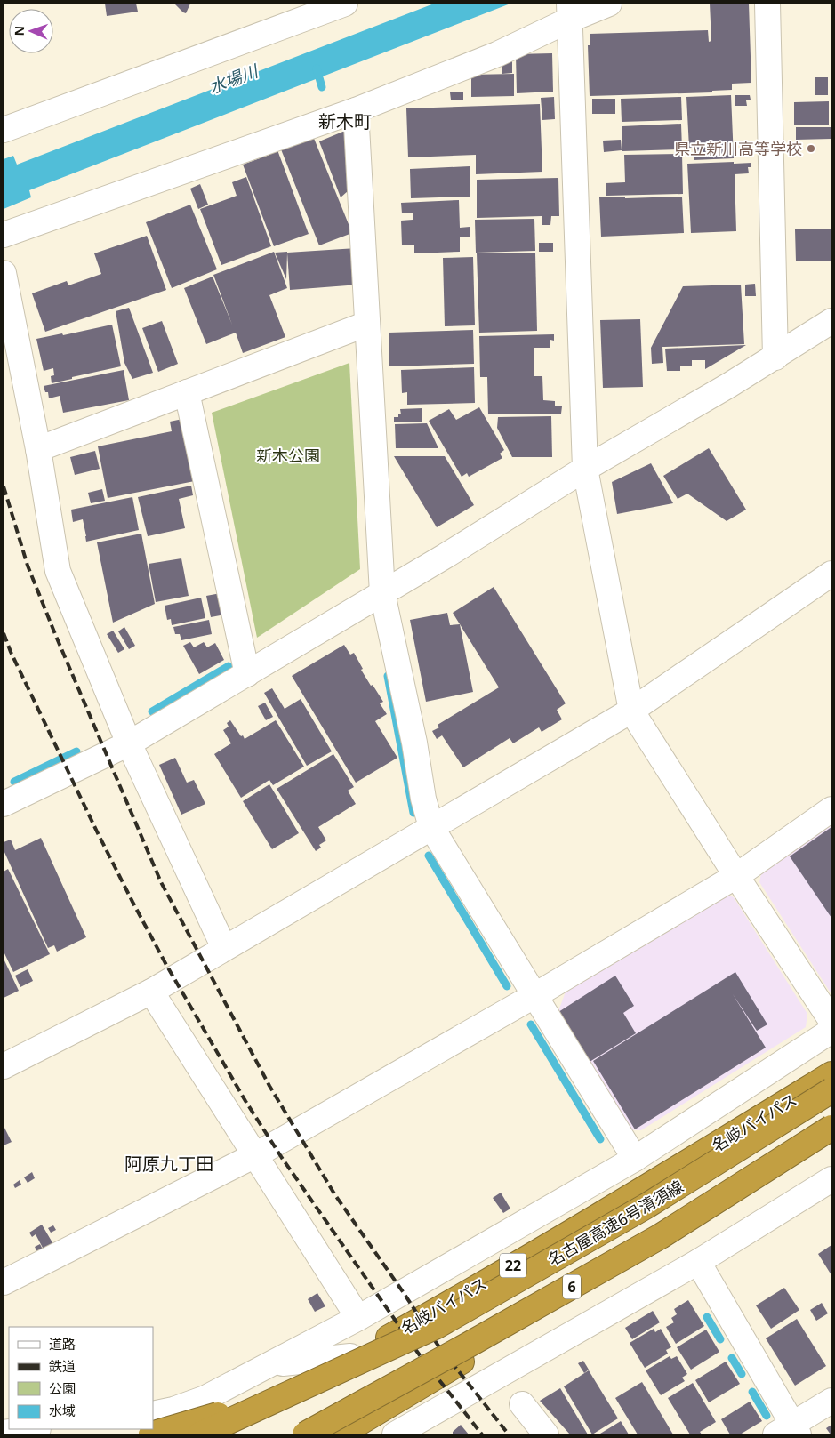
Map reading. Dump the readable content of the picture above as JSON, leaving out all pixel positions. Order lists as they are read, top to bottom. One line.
{"streets":{"highway":["名岐バイパス","名古屋高速6号清須線","22","6"]},"districts":["新木町","阿原九丁田"],"water":["水場川"],"parks":["新木公園"],"places":["県立新川高等学校"],"legend":["道路","鉄道","公園","水域"],"north":"left"}
